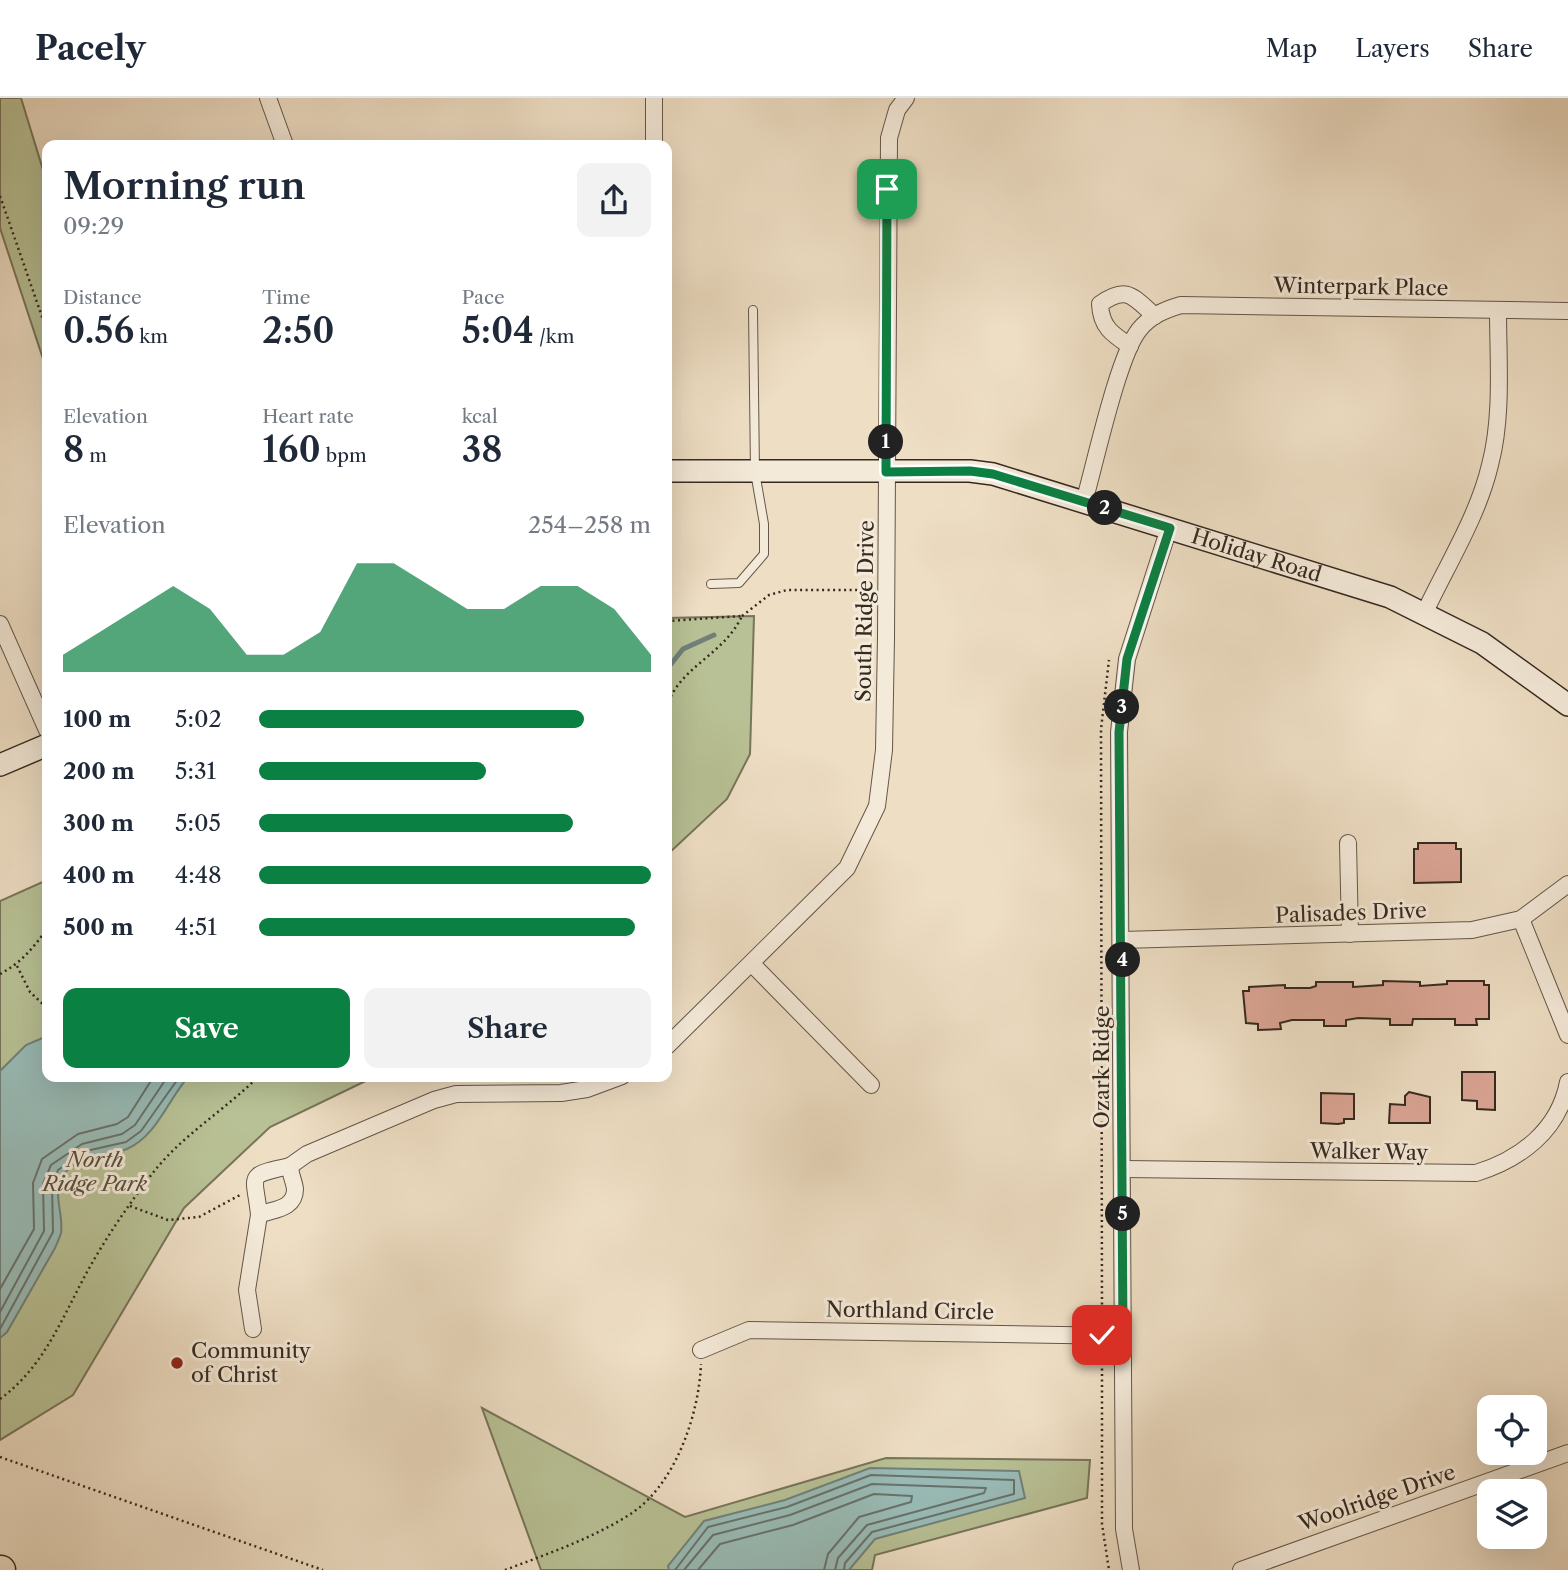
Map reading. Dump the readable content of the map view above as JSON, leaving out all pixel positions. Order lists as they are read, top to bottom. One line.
{"streets":{"street":["Winterpark Place","Holiday Road","South Ridge Drive","Palisades Drive","Ozark Ridge","Walker Way","Northland Circle","Woolridge Drive"]},"crossings":[["Holiday Road","South Ridge Drive"],["Holiday Road","Ozark Ridge"],["Palisades Drive","Ozark Ridge"],["Ozark Ridge","Walker Way"],["Ozark Ridge","Northland Circle"]],"parks":["North Ridge Park"],"places":["Community of Christ"],"page":{"header":"Pacely","nav":["Map","Layers","Share"],"heading":["Morning run","09:29"],"stats":[["Distance","0.56 km"],["Time","2:50"],["Pace","5:04 /km"],["Elevation","8 m"],["Heart rate","160 bpm"],["kcal","38"]],"pins":["1","2","3","4","5"],"chart":["Elevation","254–258 m"],"list":[{"name":"100 m","note":"5:02"},{"name":"200 m","note":"5:31"},{"name":"300 m","note":"5:05"},{"name":"400 m","note":"4:48"},{"name":"500 m","note":"4:51"}],"buttons":["Save","Share"]}}
